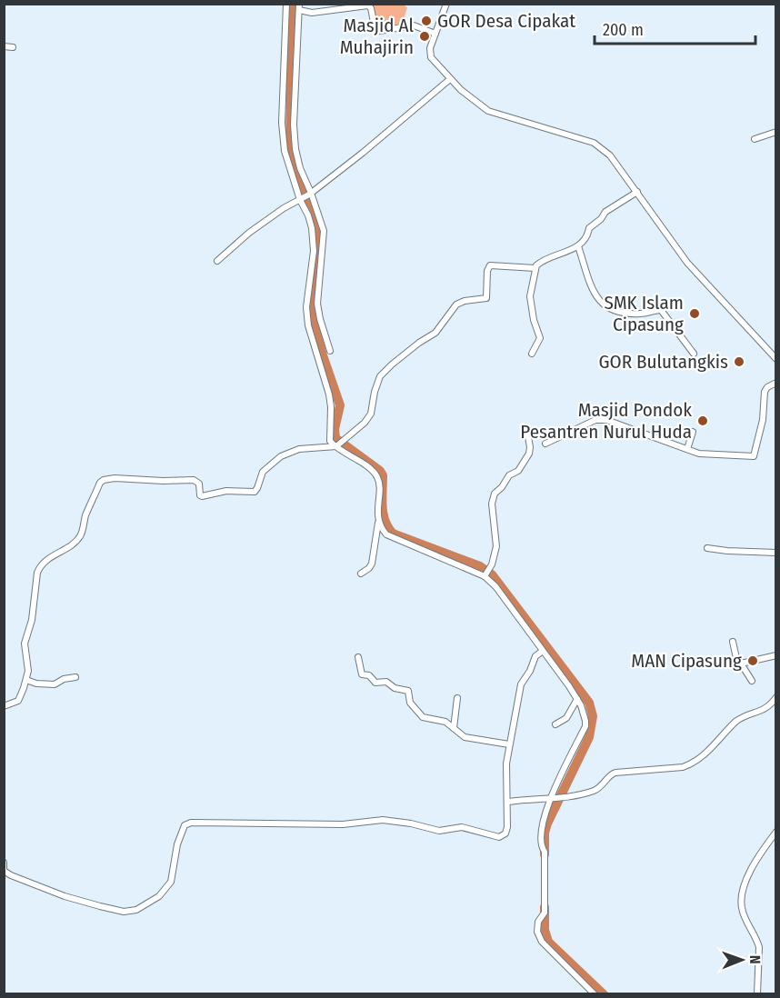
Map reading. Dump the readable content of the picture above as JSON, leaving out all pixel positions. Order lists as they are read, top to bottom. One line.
{"places":["GOR Desa Cipakat","Masjid Al Muhajirin","SMK Islam Cipasung","GOR Bulutangkis","Masjid Pondok Pesantren Nurul Huda","MAN Cipasung"],"scale_bar":"200 m","north":"right"}
